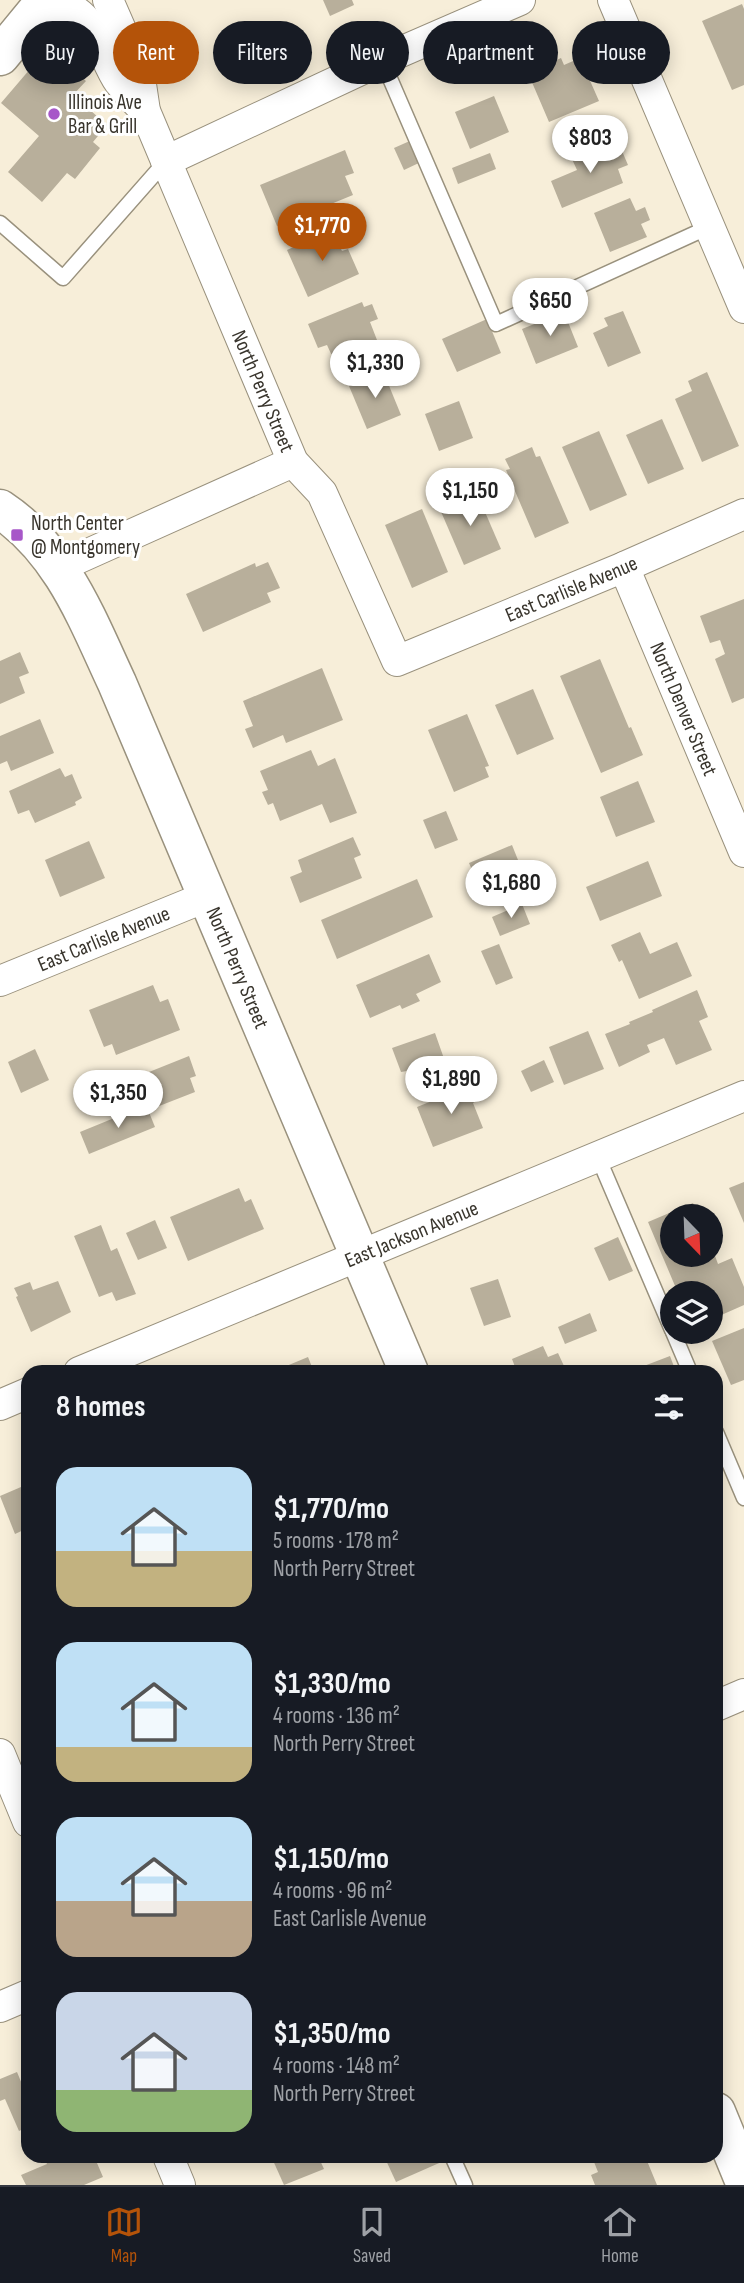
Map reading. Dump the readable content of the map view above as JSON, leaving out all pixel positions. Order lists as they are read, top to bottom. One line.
{"streets":{"street":["North Perry Street","East Carlisle Avenue","North Denver Street","East Jackson Avenue"]},"crossings":[["North Perry Street","East Carlisle Avenue"],["North Perry Street","East Jackson Avenue"],["East Carlisle Avenue","North Denver Street"]],"places":{"other":["Illinois Ave Bar & Grill"],"transit":["North Center @ Montgomery"]},"north":"bottom right","page":{"chip":["Buy","Rent","Filters","New","Apartment","House"],"price":["$803","$1,770","$650","$1,330","$1,150","$1,680","$1,890","$1,350"],"heading":"8 homes","list":[{"name":"$1,770/mo","note":"5 rooms · 178 m² · North Perry Street"},{"name":"$1,330/mo","note":"4 rooms · 136 m² · North Perry Street"},{"name":"$1,150/mo","note":"4 rooms · 96 m² · East Carlisle Avenue"},{"name":"$1,350/mo","note":"4 rooms · 148 m² · North Perry Street"}],"tabs":["Map","Saved","Home"]}}
